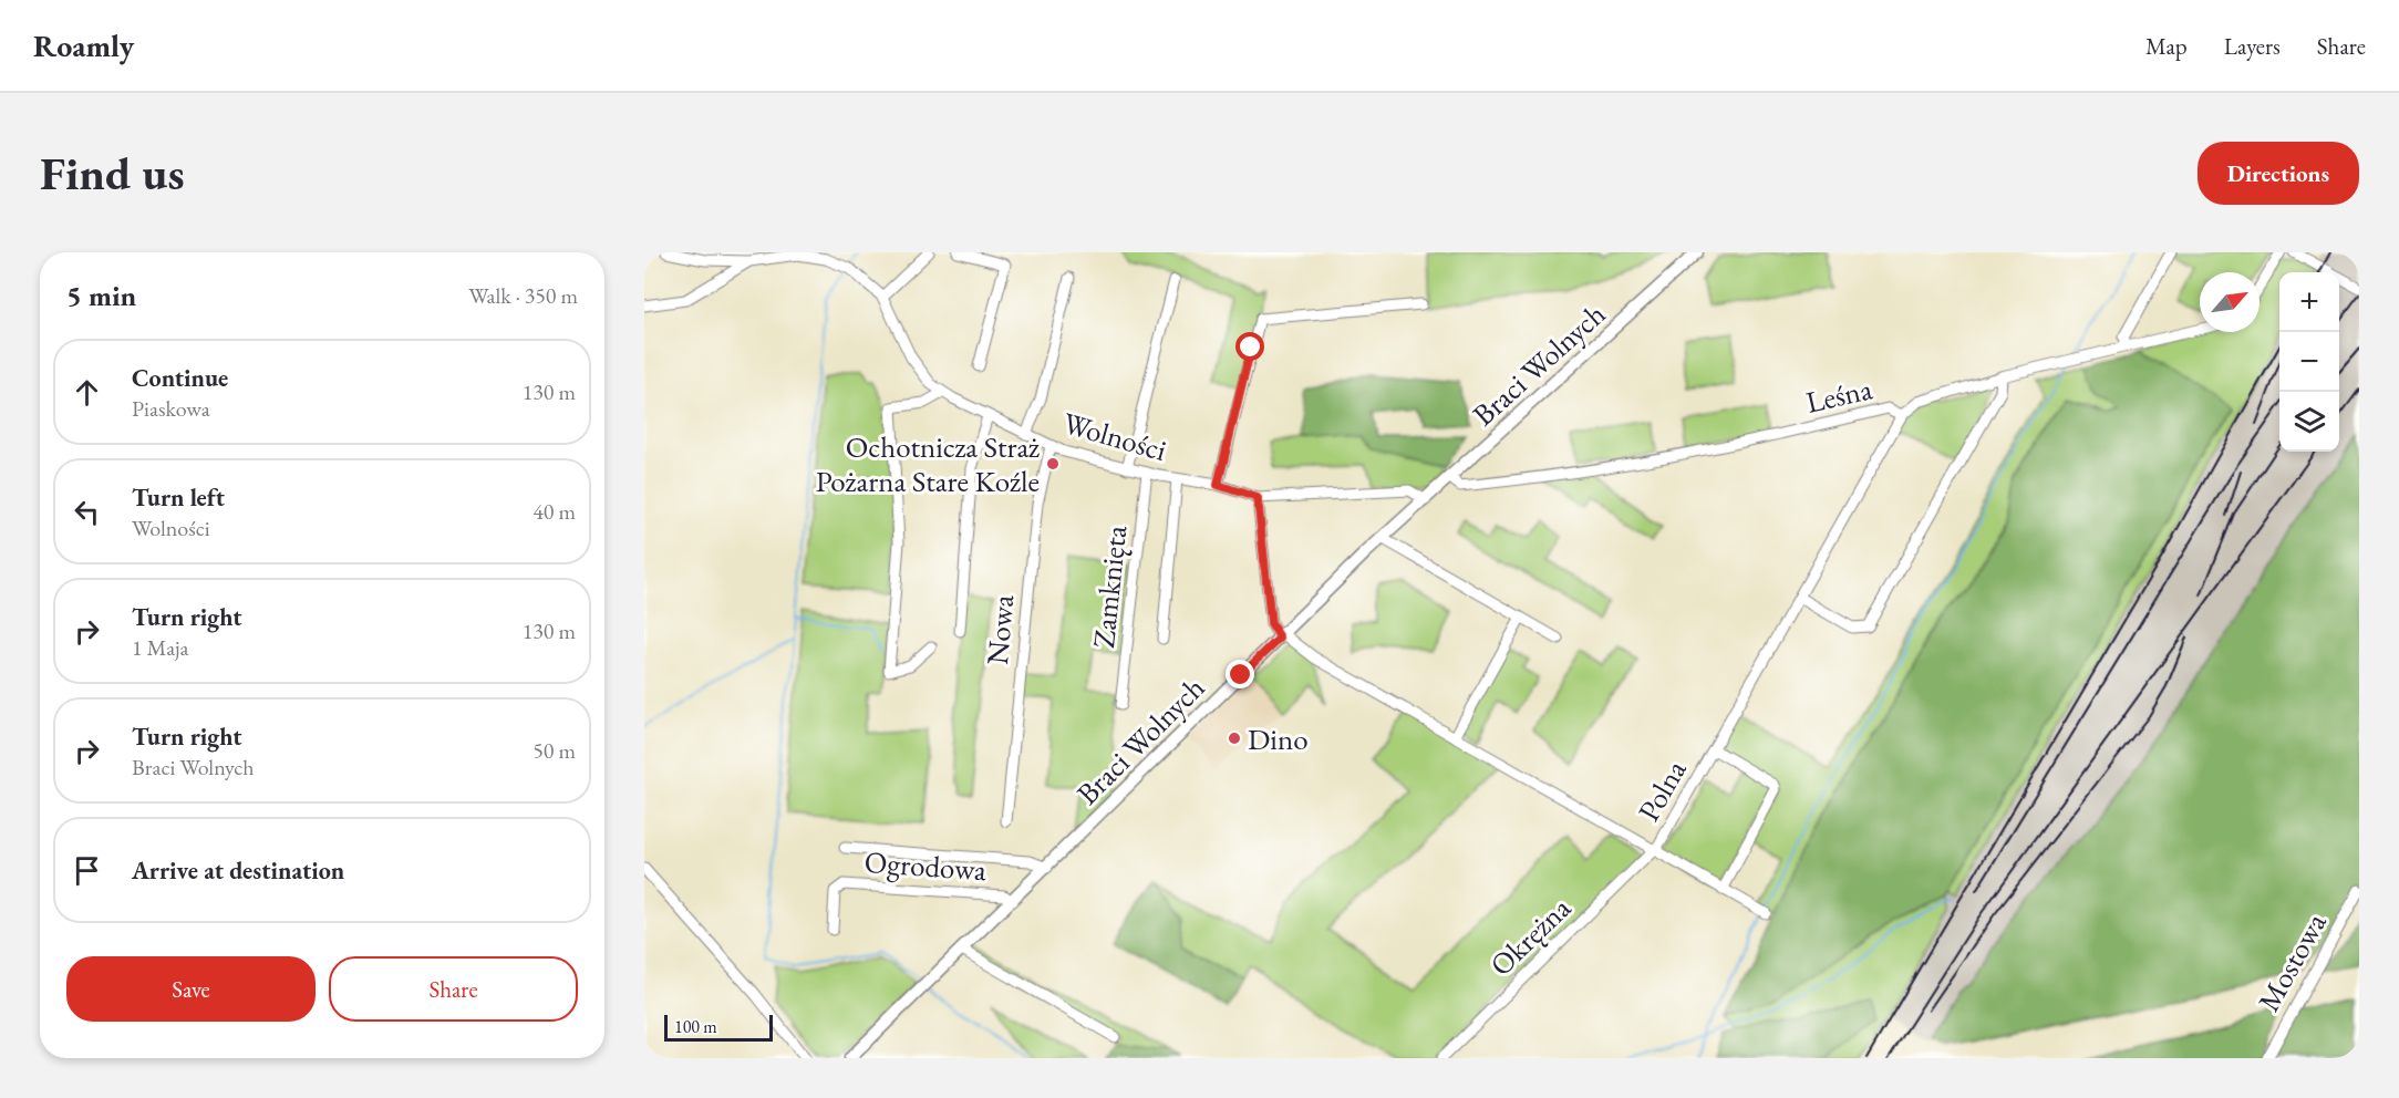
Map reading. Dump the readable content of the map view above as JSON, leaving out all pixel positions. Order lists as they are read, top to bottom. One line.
{"streets":{"main road":["Braci Wolnych"],"street":["Leśna","Wolności","Zamknięta","Nowa","Polna","Ogrodowa","Okrężna","Mostowa"]},"crossings":[["Braci Wolnych","Leśna"],["Braci Wolnych","Wolności"],["Braci Wolnych","Polna"],["Braci Wolnych","Ogrodowa"],["Leśna","Polna"],["Wolności","Zamknięta"],["Wolności","Nowa"],["Polna","Okrężna"]],"places":["Ochotnicza Straż Pożarna Stare Koźle","Dino"],"scale_bar":"100 m","north":"top right","page":{"header":"Roamly","nav":["Map","Layers","Share"],"buttons":["Directions",["Save","Share"]],"title":"Find us","heading":["5 min","Walk · 350 m"],"map_buttons":["+","−"],"list":[["Continue","Piaskowa","130 m"],["Turn left","Wolności","40 m"],["Turn right","1 Maja","130 m"],["Turn right","Braci Wolnych","50 m"],"Arrive at destination"],"scale":"100 m"}}
